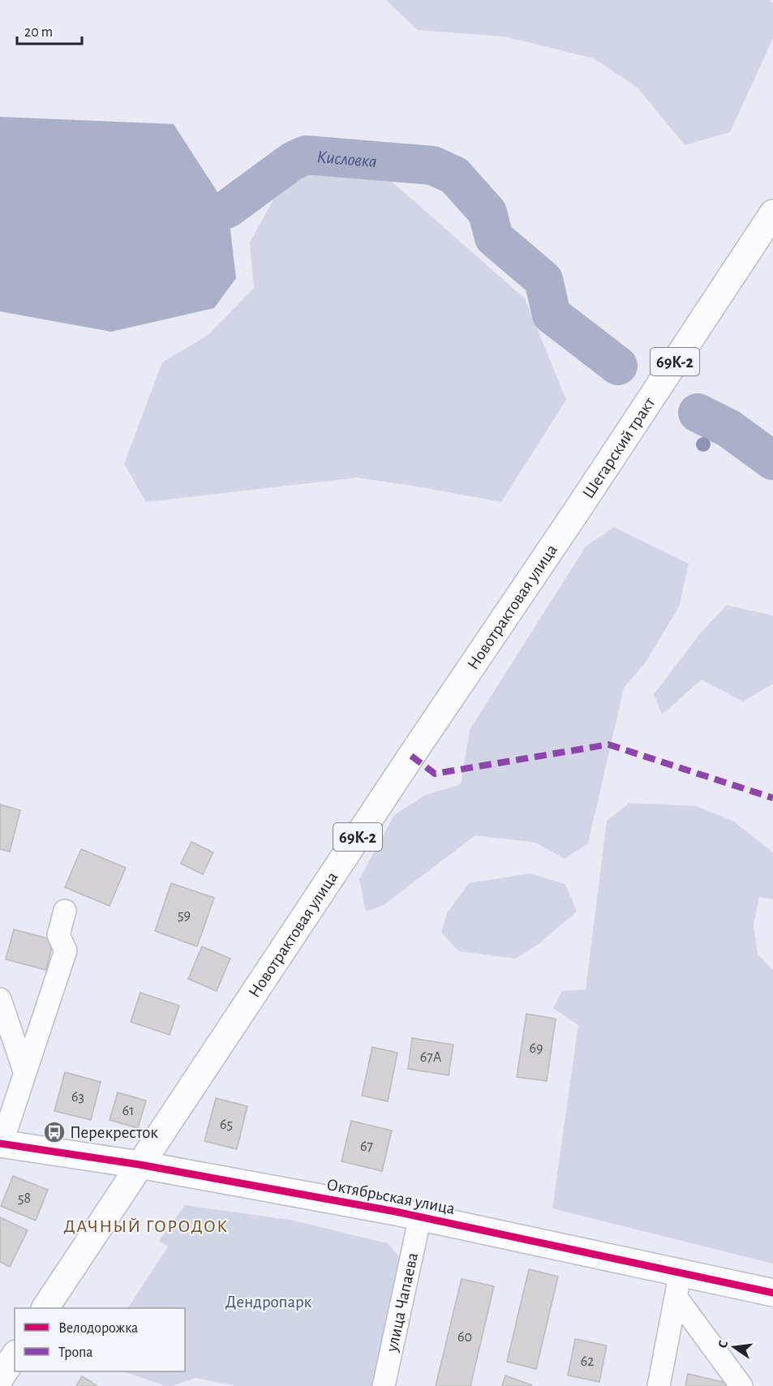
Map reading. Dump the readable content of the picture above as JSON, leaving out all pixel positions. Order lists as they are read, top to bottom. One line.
{"streets":{"main road":["69К-2","Шегарский тракт","Новотрактовая улица","Октябрьская улица"],"street":["улица Чапаева"]},"crossings":[["69К-2","Новотрактовая улица"],["69К-2","Октябрьская улица"],["Шегарский тракт","Новотрактовая улица"],["Новотрактовая улица","Октябрьская улица"],["Октябрьская улица","улица Чапаева"]],"districts":["ДАЧНЫЙ ГОРОДОК"],"water":["Кисловка"],"parks":["Дендропарк"],"places":{"bus stop":["Перекресток"]},"house_numbers":["59","69","67А","63","61","65","67","58","60","62"],"legend":["Велодорожка","Тропа"],"scale_bar":"20 m","north":"left"}
